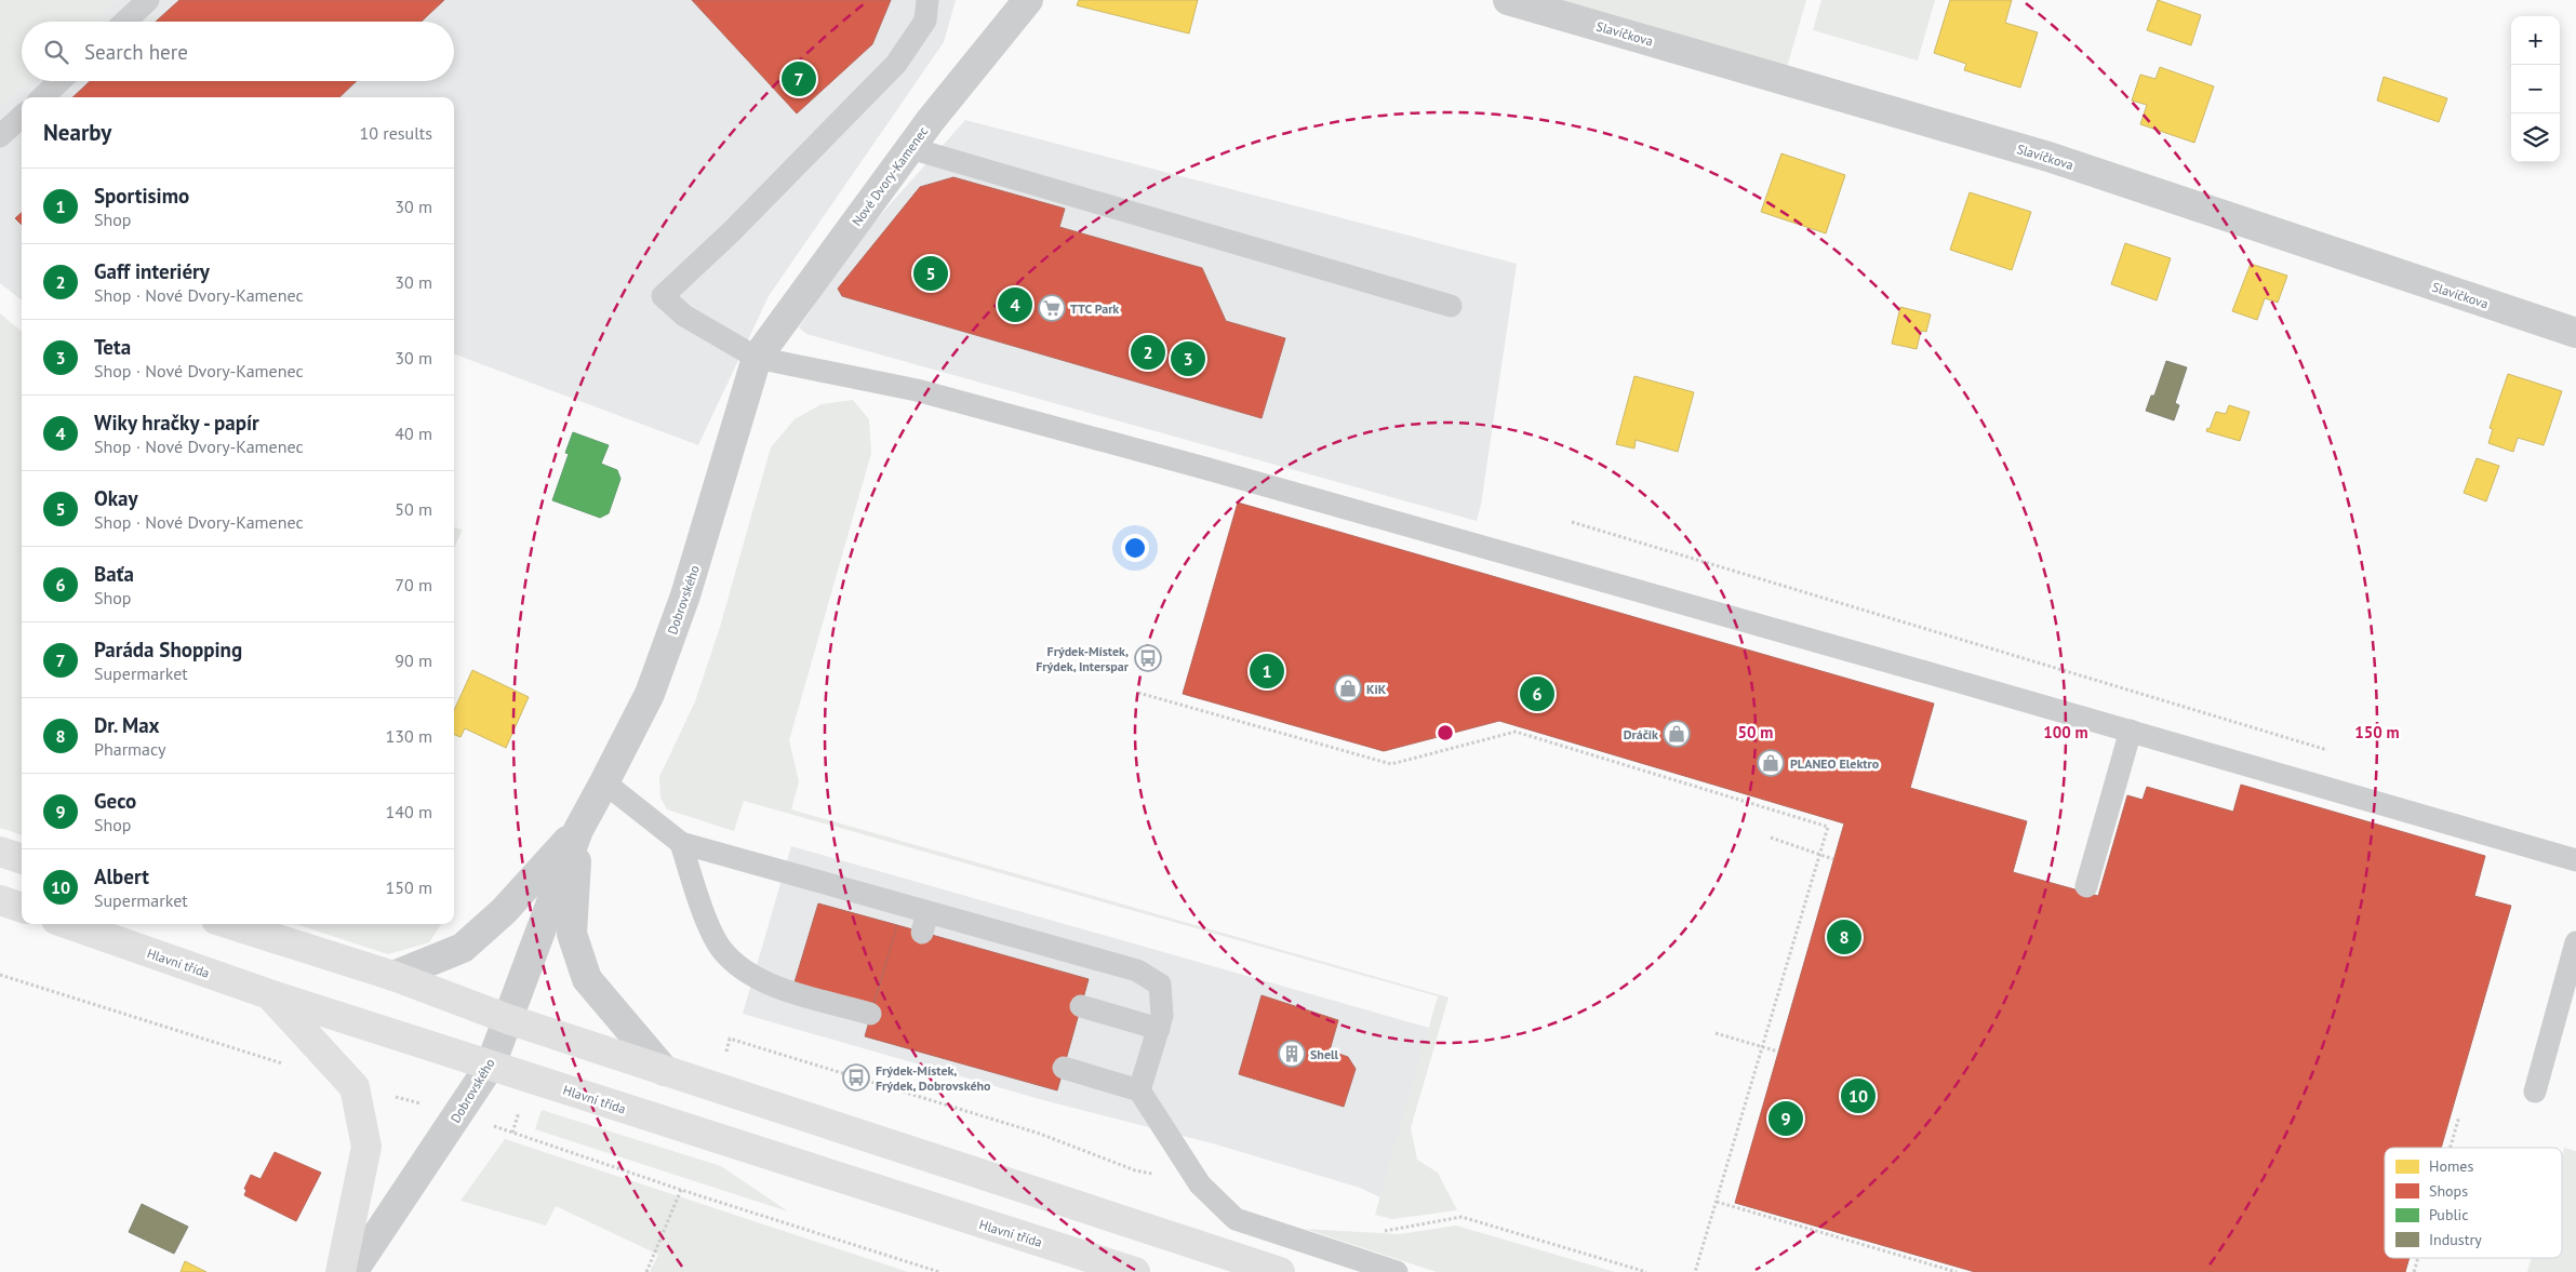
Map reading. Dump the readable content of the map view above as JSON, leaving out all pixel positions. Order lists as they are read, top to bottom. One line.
{"streets":{"main road":["Hlavní třída"],"street":["Slavíčkova","Nové Dvory-Kamenec","Dobrovského"]},"crossings":[["Nové Dvory-Kamenec","Dobrovského"],["Dobrovského","Hlavní třída"]],"places":{"supermarket":["TTC Park"],"bus stop":["Frýdek-Místek, Frýdek, Interspar","Frýdek-Místek, Frýdek, Dobrovského"],"shop":["KiK","Dráčik","PLANEO Elektro"],"building":["Shell"]},"legend":["Homes","Shops","Public","Industry"],"page":{"map_buttons":["+","−"],"search":"Search here","pins":["7","5","4","2","3","1","6","8","10","9"],"heading":["Nearby","10 results"],"list":[{"mark":"1","name":"Sportisimo","note":"Shop","value":"30 m"},{"mark":"2","name":"Gaff interiéry","note":"Shop · Nové Dvory-Kamenec","value":"30 m"},{"mark":"3","name":"Teta","note":"Shop · Nové Dvory-Kamenec","value":"30 m"},{"mark":"4","name":"Wiky hračky - papír","note":"Shop · Nové Dvory-Kamenec","value":"40 m"},{"mark":"5","name":"Okay","note":"Shop · Nové Dvory-Kamenec","value":"50 m"},{"mark":"6","name":"Baťa","note":"Shop","value":"70 m"},{"mark":"7","name":"Paráda Shopping","note":"Supermarket","value":"90 m"},{"mark":"8","name":"Dr. Max","note":"Pharmacy","value":"130 m"},{"mark":"9","name":"Geco","note":"Shop","value":"140 m"},{"mark":"10","name":"Albert","note":"Supermarket","value":"150 m"}]},"rings":["50 m","100 m","150 m"]}
